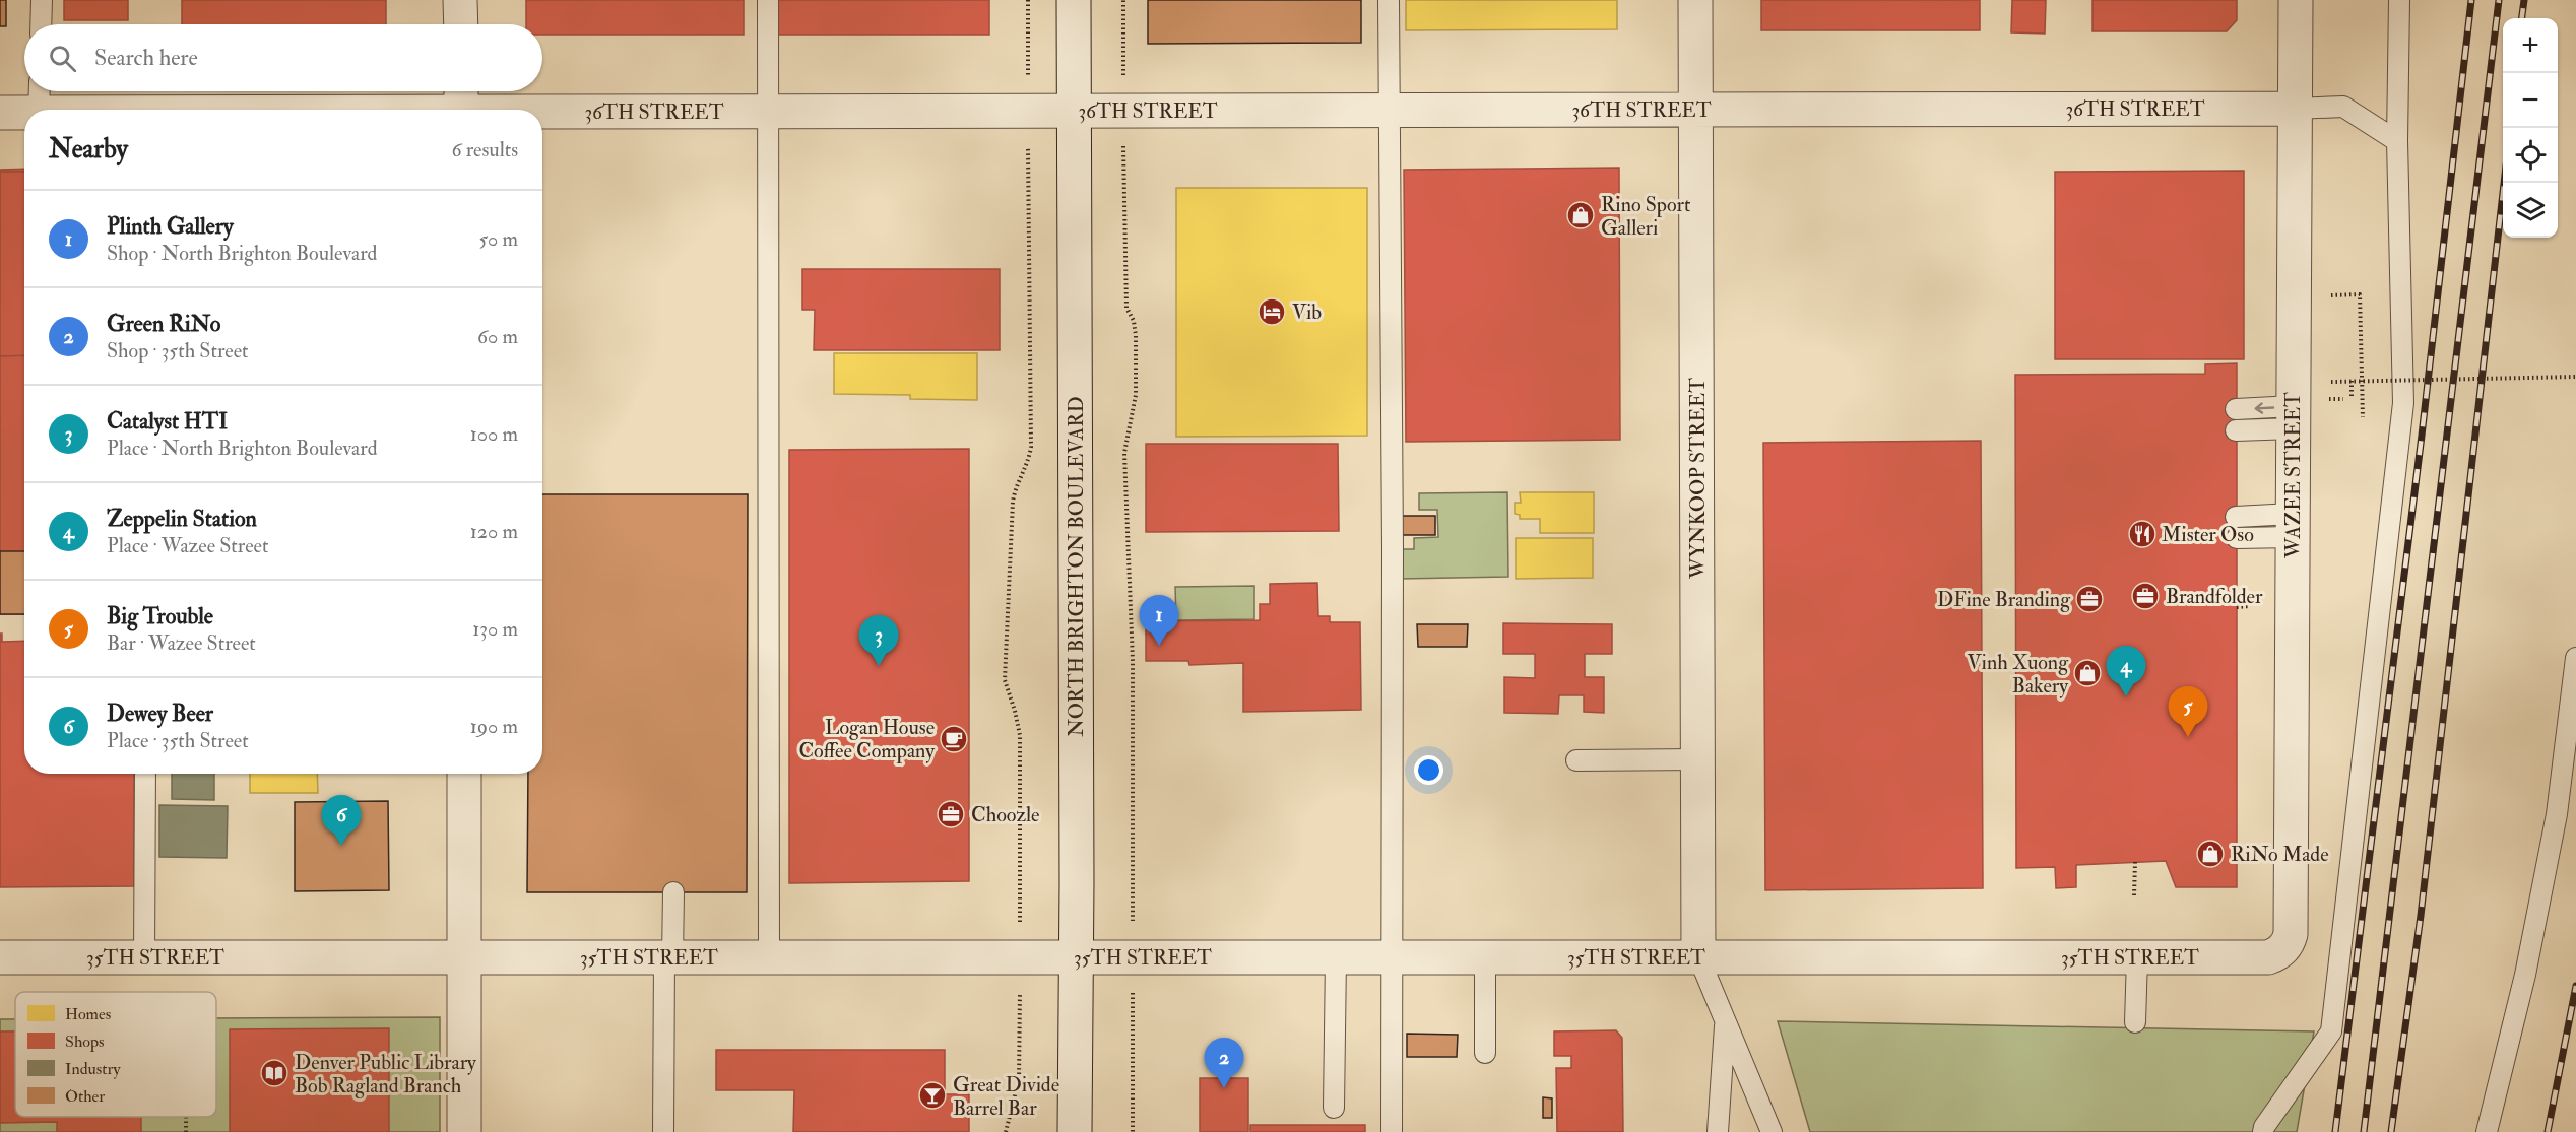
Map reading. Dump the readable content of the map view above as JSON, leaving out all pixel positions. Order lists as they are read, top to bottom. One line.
{"streets":{"street":["36TH STREET","WAZEE STREET","WYNKOOP STREET","NORTH BRIGHTON BOULEVARD","35TH STREET"]},"crossings":[["36TH STREET","WAZEE STREET"],["36TH STREET","WYNKOOP STREET"],["36TH STREET","NORTH BRIGHTON BOULEVARD"],["WAZEE STREET","35TH STREET"],["WYNKOOP STREET","35TH STREET"],["NORTH BRIGHTON BOULEVARD","35TH STREET"]],"places":{"shop":["Rino Sport Galleri","Vinh Xuong Bakery","RiNo Made"],"hotel":["Vib"],"restaurant":["Mister Oso"],"office":["Brandfolder","DFine Branding","Choozle"],"cafe":["Logan House Coffee Company"],"library":["Denver Public Library Bob Ragland Branch"],"bar":["Great Divide Barrel Bar"]},"legend":["Homes","Shops","Industry","Other"],"page":{"map_buttons":["+","−"],"search":"Search here","heading":["Nearby","6 results"],"list":[{"mark":"1","name":"Plinth Gallery","note":"Shop · North Brighton Boulevard","value":"50 m"},{"mark":"2","name":"Green RiNo","note":"Shop · 35th Street","value":"60 m"},{"mark":"3","name":"Catalyst HTI","note":"Place · North Brighton Boulevard","value":"100 m"},{"mark":"4","name":"Zeppelin Station","note":"Place · Wazee Street","value":"120 m"},{"mark":"5","name":"Big Trouble","note":"Bar · Wazee Street","value":"130 m"},{"mark":"6","name":"Dewey Beer","note":"Place · 35th Street","value":"190 m"}],"pins":["1","3","4","5","6","2"]}}
